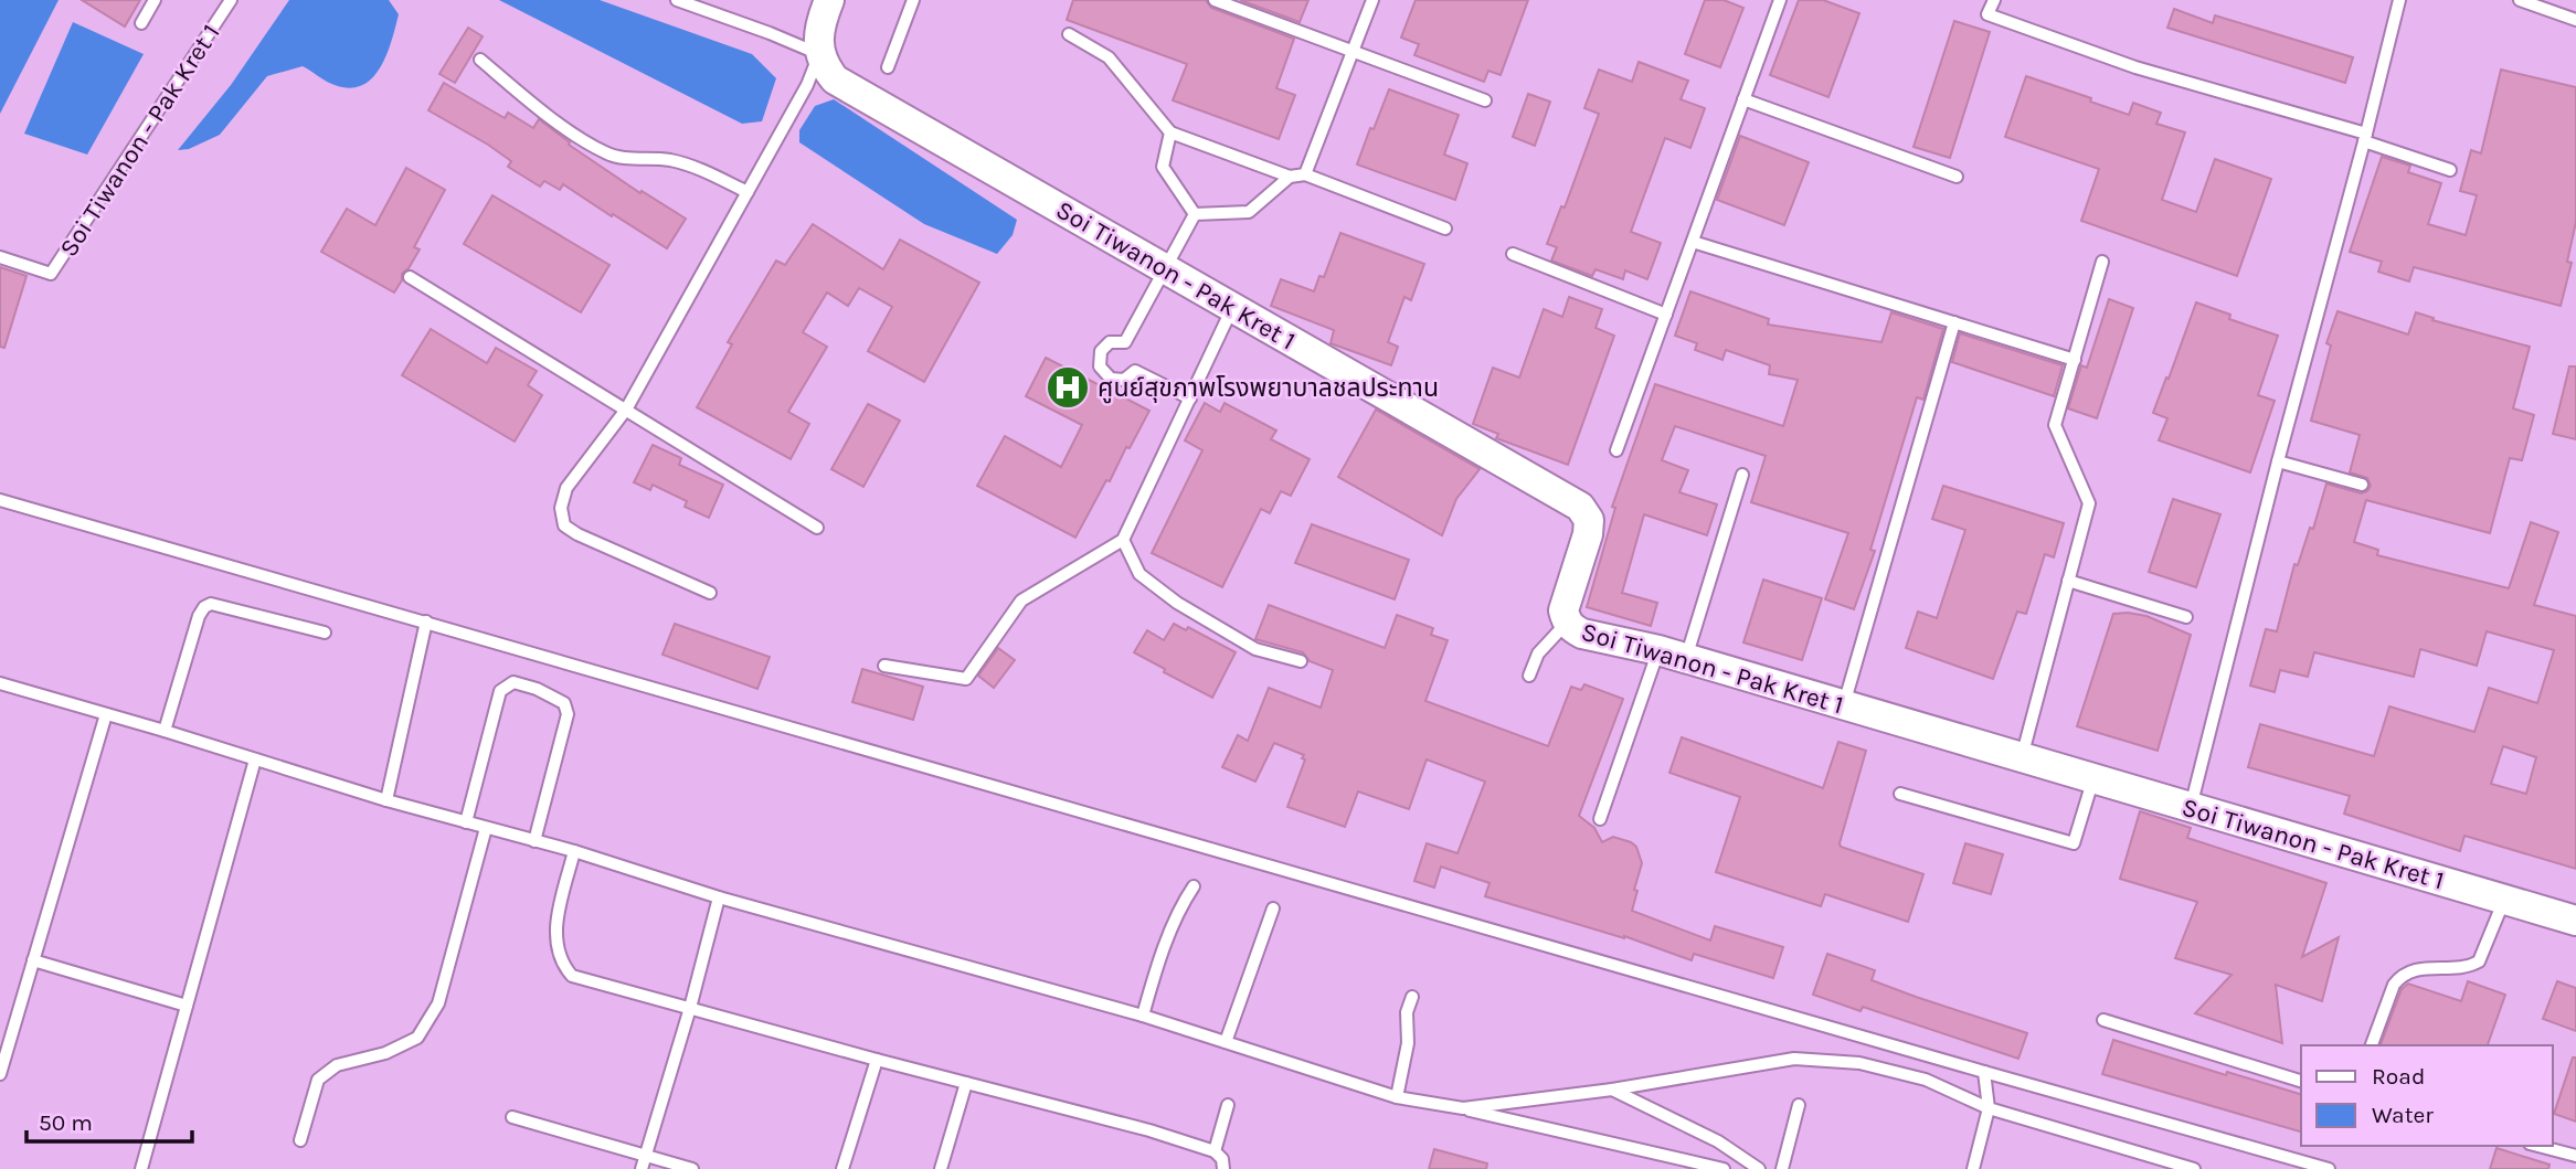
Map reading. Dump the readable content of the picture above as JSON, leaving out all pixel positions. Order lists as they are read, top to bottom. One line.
{"streets":{"street":["Soi Tiwanon - Pak Kret 1"]},"places":{"hospital":["ศูนย์สุขภาพโรงพยาบาลชลประทาน"]},"legend":["Road","Water"],"scale_bar":"50 m"}
